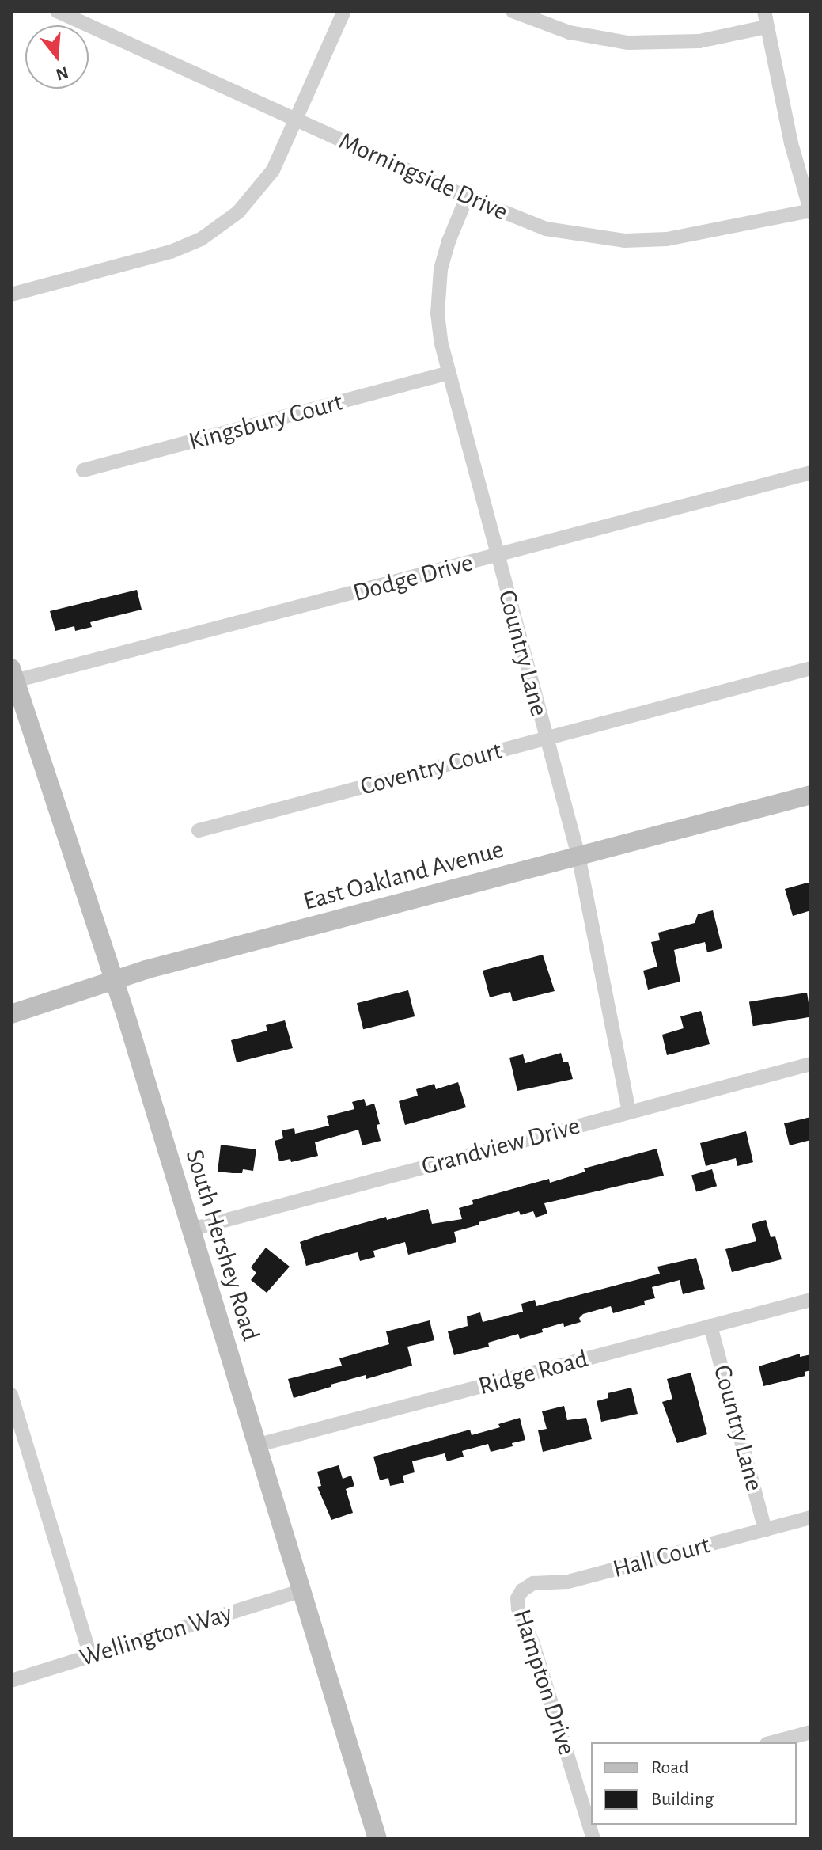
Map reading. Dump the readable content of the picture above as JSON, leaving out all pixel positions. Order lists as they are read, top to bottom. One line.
{"streets":{"main road":["East Oakland Avenue","South Hershey Road"],"street":["Morningside Drive","Kingsbury Court","Dodge Drive","Country Lane","Coventry Court","Grandview Drive","Ridge Road","Hall Court","Wellington Way","Hampton Drive"]},"crossings":[["Morningside Drive","Country Lane"],["Kingsbury Court","Country Lane"],["Dodge Drive","Country Lane"],["Dodge Drive","South Hershey Road"],["Country Lane","Coventry Court"],["Country Lane","East Oakland Avenue"],["Country Lane","Grandview Drive"],["Country Lane","Ridge Road"],["Country Lane","Hall Court"],["East Oakland Avenue","South Hershey Road"],["Grandview Drive","South Hershey Road"],["South Hershey Road","Ridge Road"],["South Hershey Road","Wellington Way"],["Hall Court","Hampton Drive"]],"legend":["Road","Building"],"north":"bottom"}
